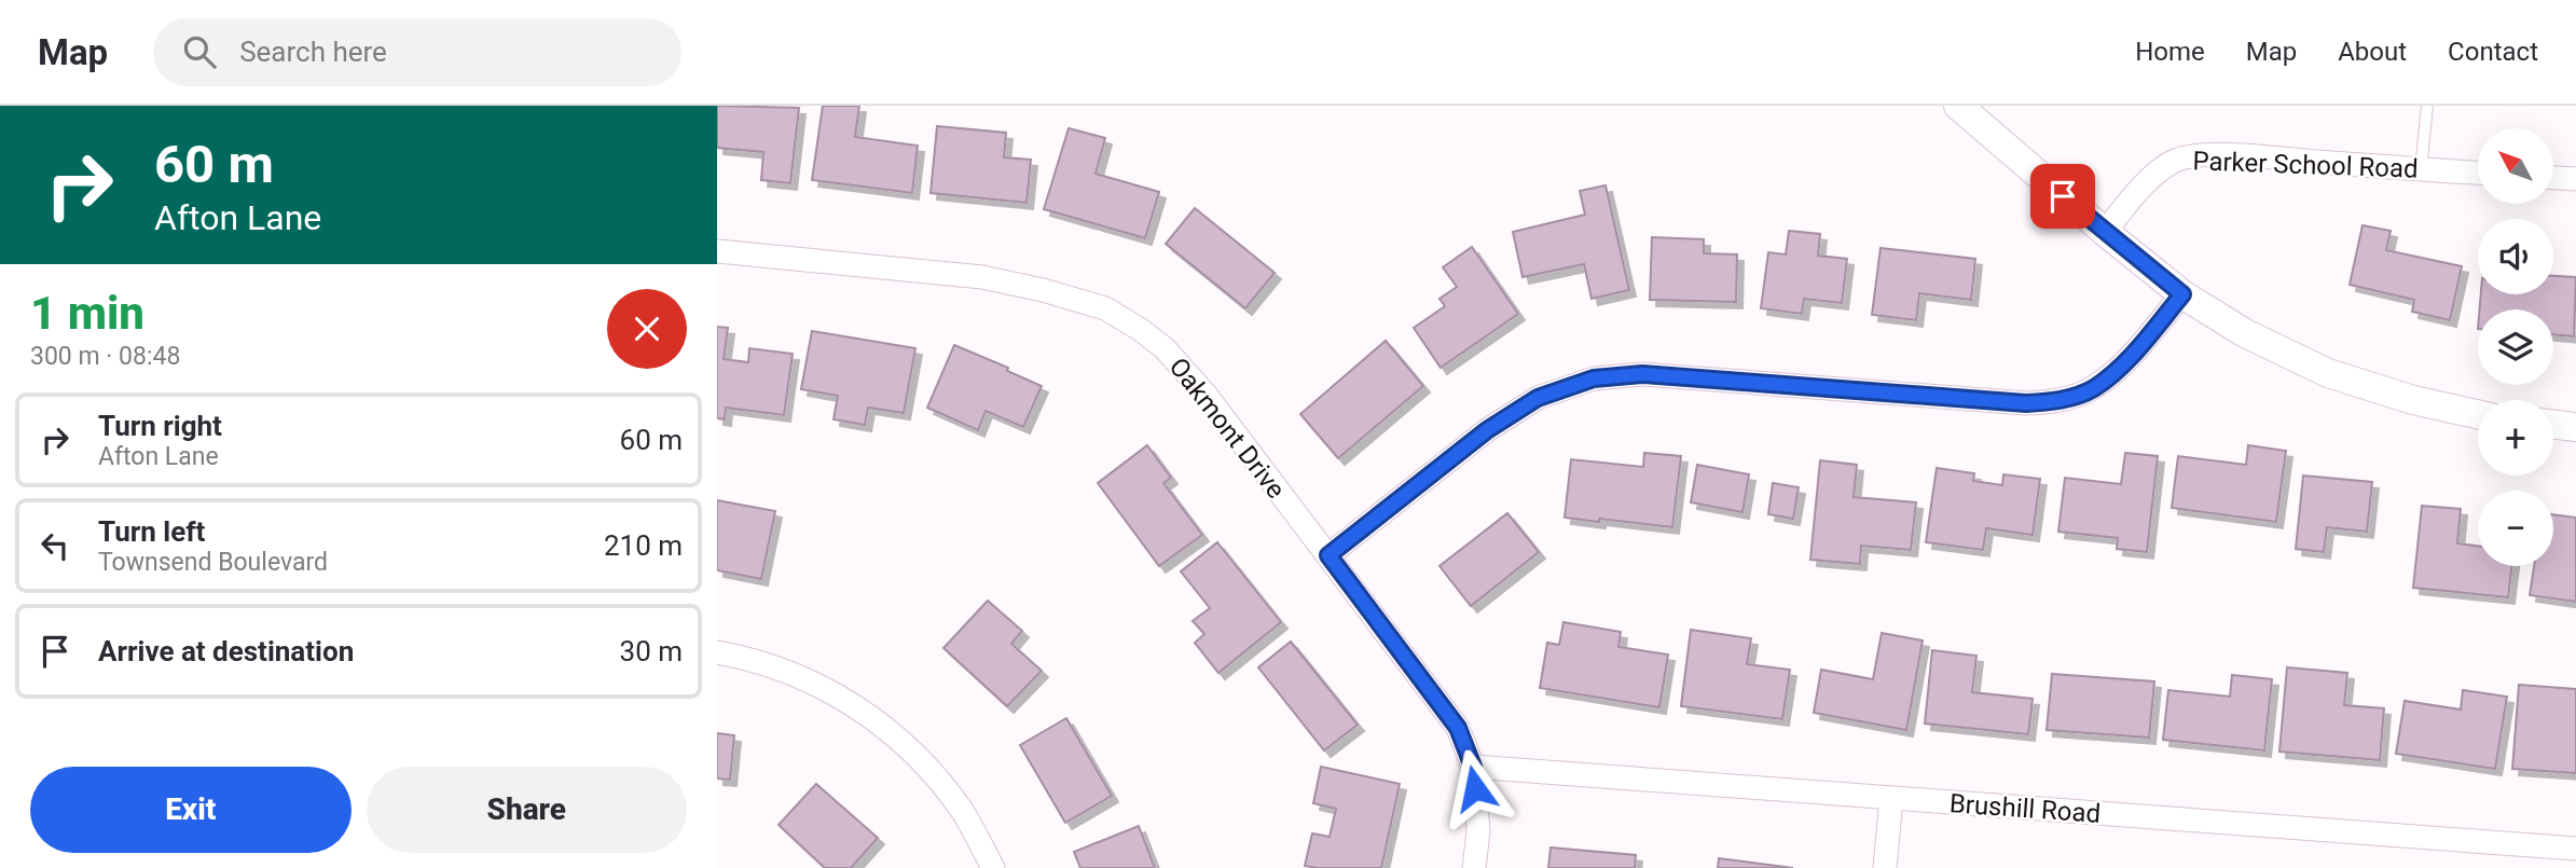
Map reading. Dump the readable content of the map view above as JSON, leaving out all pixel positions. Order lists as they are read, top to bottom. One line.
{"streets":{"street":["Parker School Road","Oakmont Drive","Brushill Road"]},"crossings":[["Oakmont Drive","Brushill Road"]],"north":"top left","page":{"header":"Map","search":"Search here","nav":["Home","Map","About","Contact"],"turn":["60 m","Afton Lane"],"map_buttons":["+","−"],"heading":["1 min","300 m · 08:48"],"list":[{"name":"Turn right","note":"Afton Lane","value":"60 m"},{"name":"Turn left","note":"Townsend Boulevard","value":"210 m"},{"name":"Arrive at destination","value":"30 m"}],"buttons":["Exit","Share"]}}
